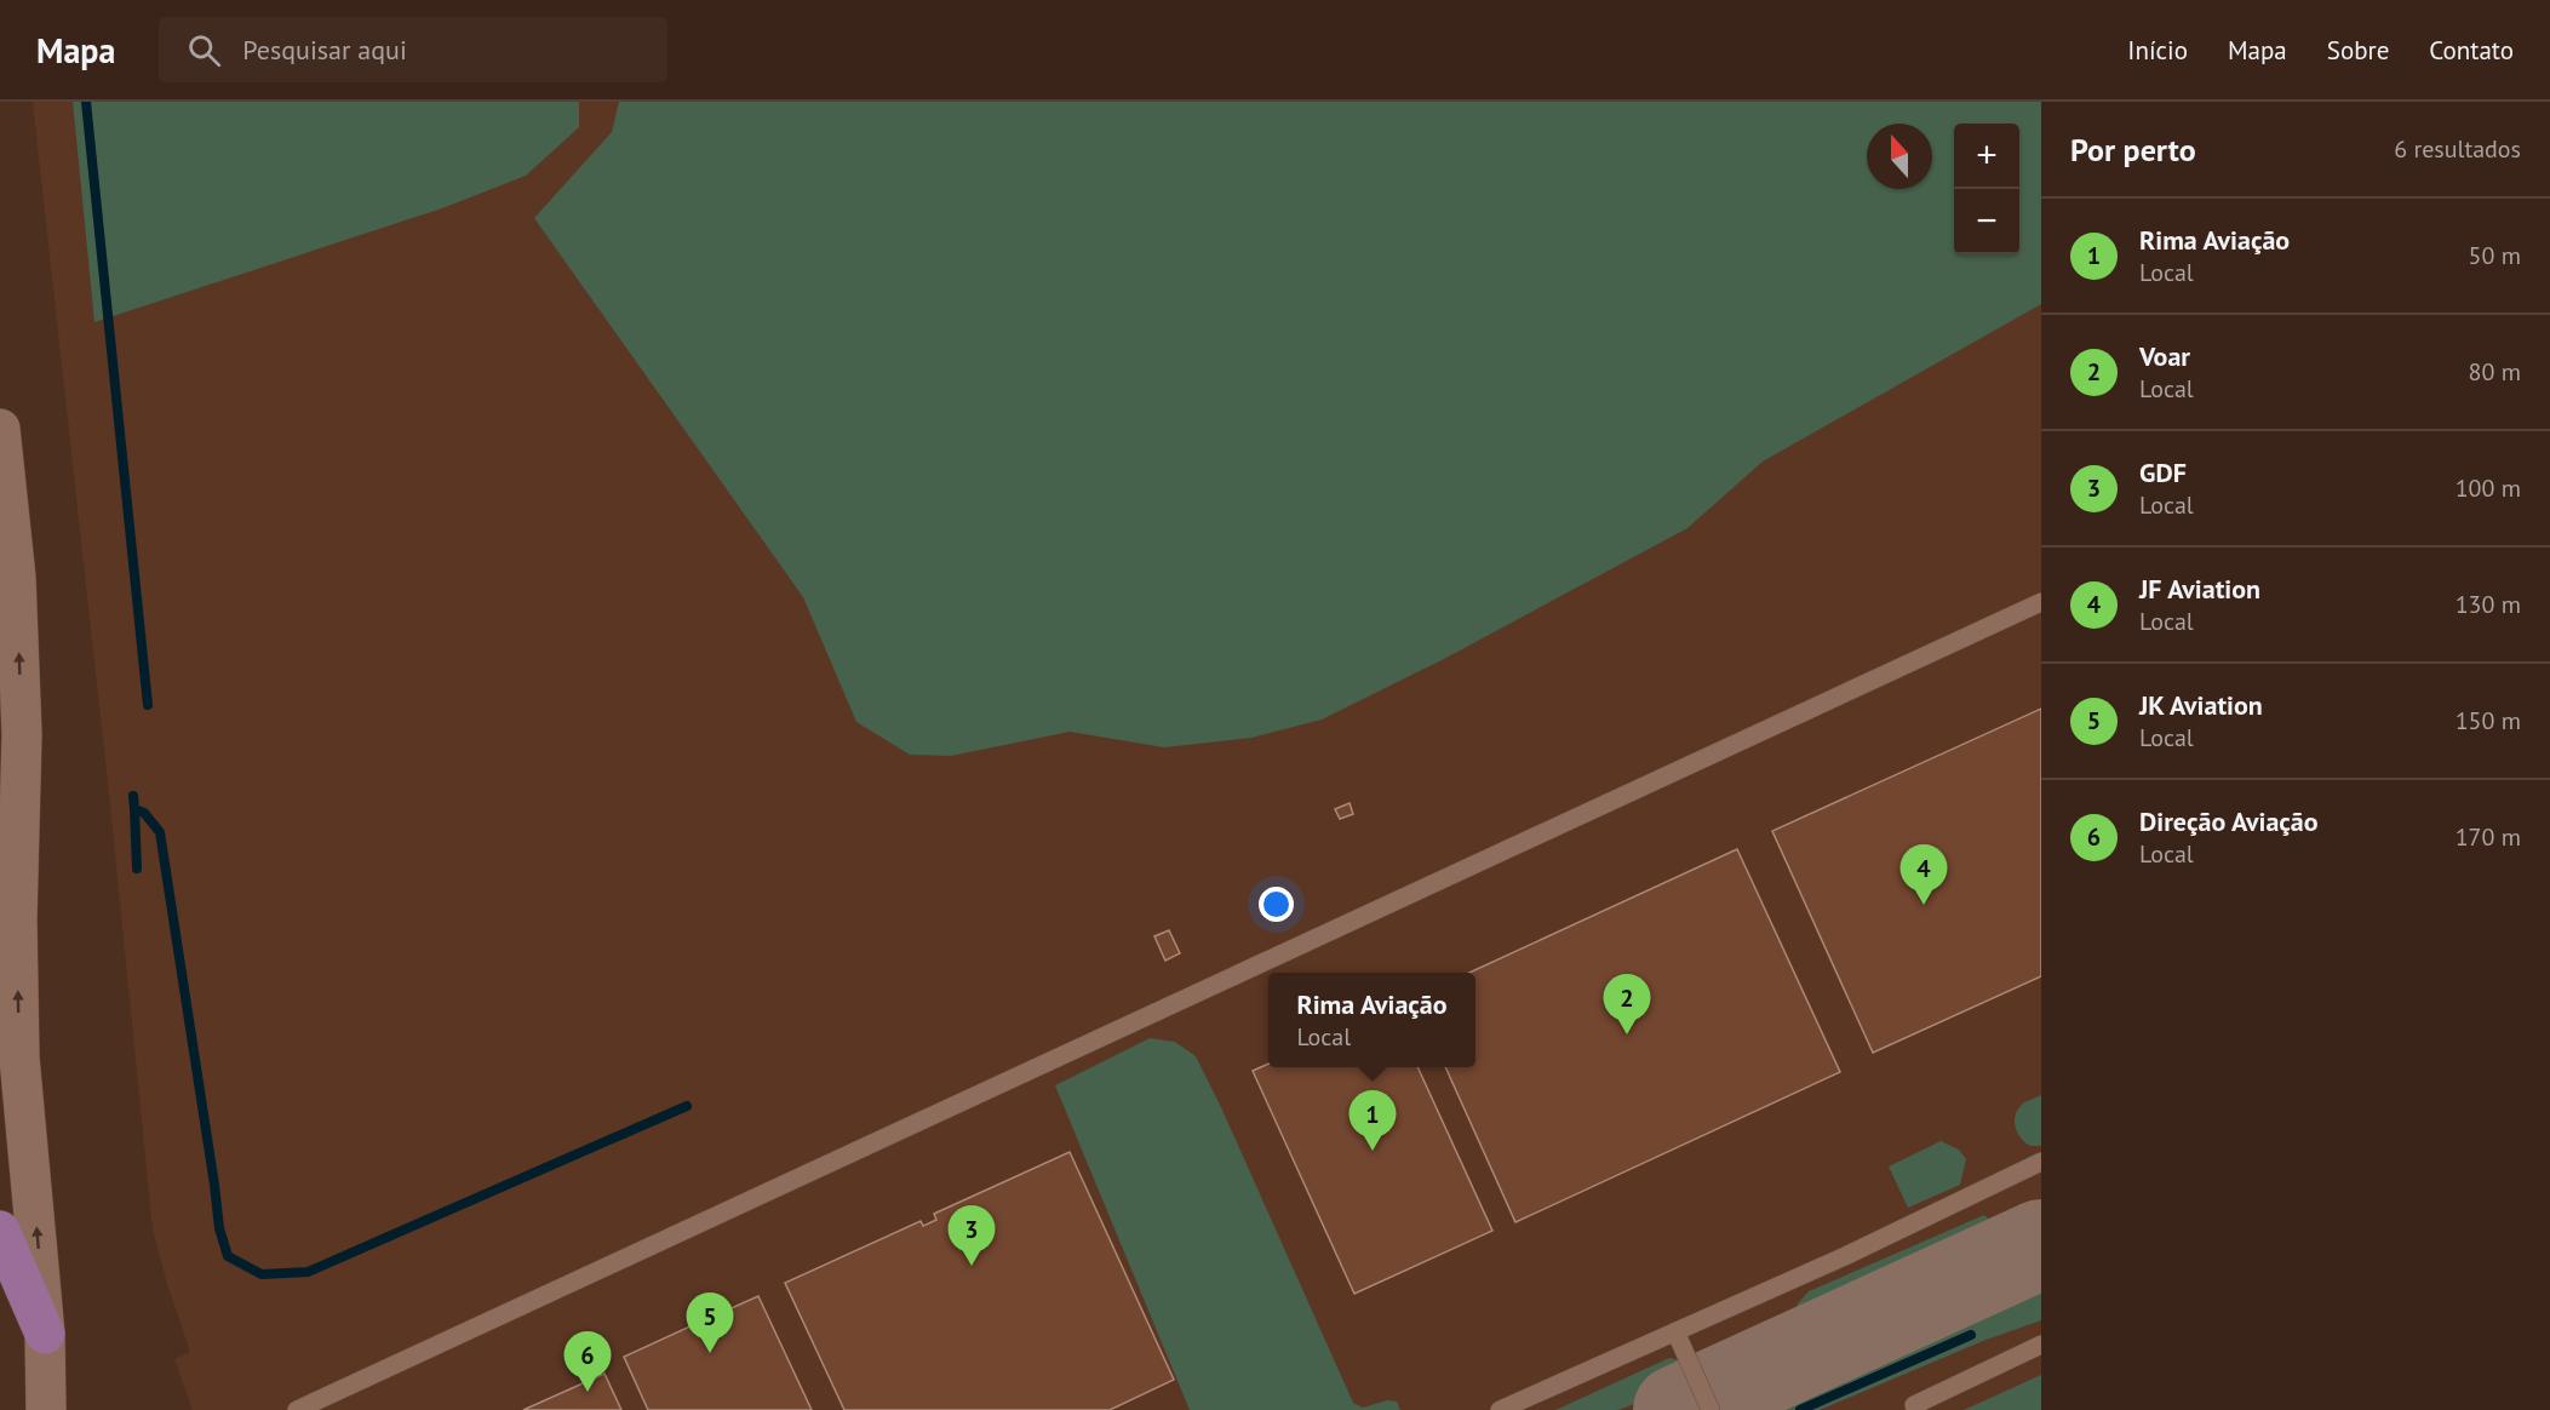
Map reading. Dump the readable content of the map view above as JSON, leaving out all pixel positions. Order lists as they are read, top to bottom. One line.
{"north":"top","page":{"header":"Mapa","search":"Pesquisar aqui","nav":["Início","Mapa","Sobre","Contato"],"heading":["Por perto","6 resultados"],"map_buttons":["+","−"],"list":[{"mark":"1","name":"Rima Aviação","note":"Local","value":"50 m"},{"mark":"2","name":"Voar","note":"Local","value":"80 m"},{"mark":"3","name":"GDF","note":"Local","value":"100 m"},{"mark":"4","name":"JF Aviation","note":"Local","value":"130 m"},{"mark":"5","name":"JK Aviation","note":"Local","value":"150 m"},{"mark":"6","name":"Direção Aviação","note":"Local","value":"170 m"}],"pins":["4","2","1","3","5","6"],"popup":["Rima Aviação","Local"]}}
